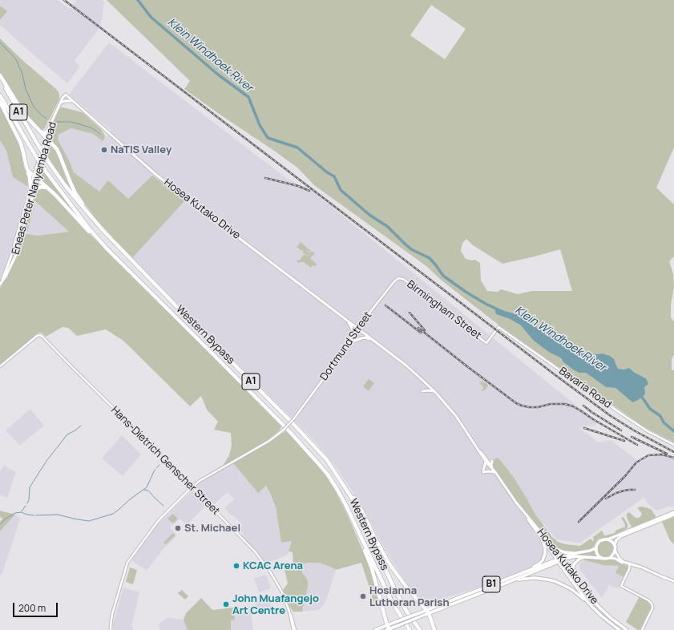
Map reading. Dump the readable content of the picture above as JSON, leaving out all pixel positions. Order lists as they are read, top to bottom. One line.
{"streets":{"highway":["A1","Western Bypass"],"main road":["Eneas Peter Nanyemba Road","Hosea Kutako Drive","B1"],"street":["Birmingham Street","Dortmund Street","Bavaria Road","Hans-Dietrich Genscher Street"]},"crossings":[["Eneas Peter Nanyemba Road","Hosea Kutako Drive"],["Hosea Kutako Drive","Dortmund Street"],["Hosea Kutako Drive","B1"],["Birmingham Street","Dortmund Street"],["Birmingham Street","Bavaria Road"],["Dortmund Street","Hans-Dietrich Genscher Street"]],"water":["Klein Windhoek River"],"places":["NaTIS Valley","St. Michael","KCAC Arena","Hosianna Lutheran Parish","John Muafangejo Art Centre"],"scale_bar":"200 m"}
